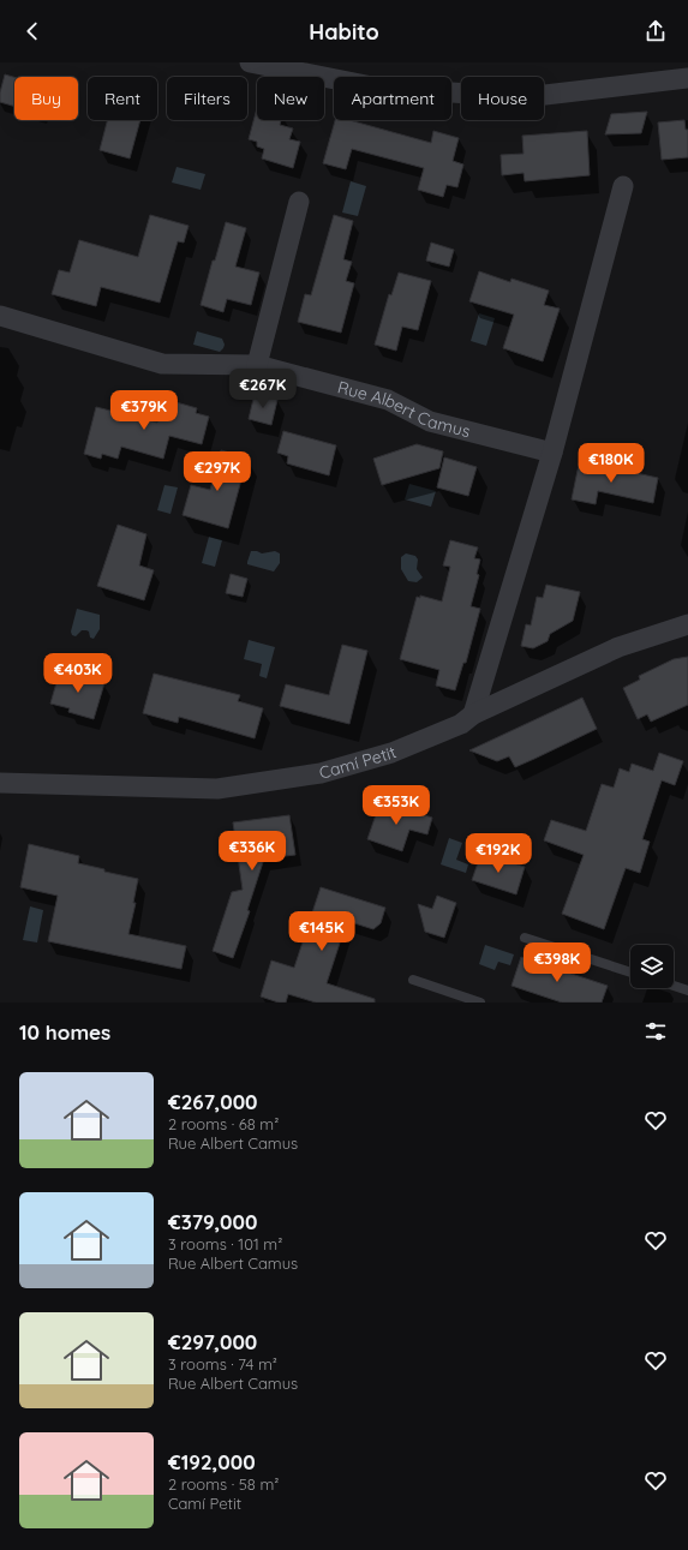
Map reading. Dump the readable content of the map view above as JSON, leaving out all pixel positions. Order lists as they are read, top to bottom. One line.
{"streets":{"street":["Rue Albert Camus","Camí Petit"]},"page":{"header":"Habito","chip":["Buy","Rent","Filters","New","Apartment","House"],"price":["€267K","€379K","€180K","€297K","€403K","€353K","€336K","€192K","€145K","€398K"],"heading":"10 homes","list":[{"name":"€267,000","note":"2 rooms · 68 m² · Rue Albert Camus"},{"name":"€379,000","note":"3 rooms · 101 m² · Rue Albert Camus"},{"name":"€297,000","note":"3 rooms · 74 m² · Rue Albert Camus"},{"name":"€192,000","note":"2 rooms · 58 m² · Camí Petit"}]}}
